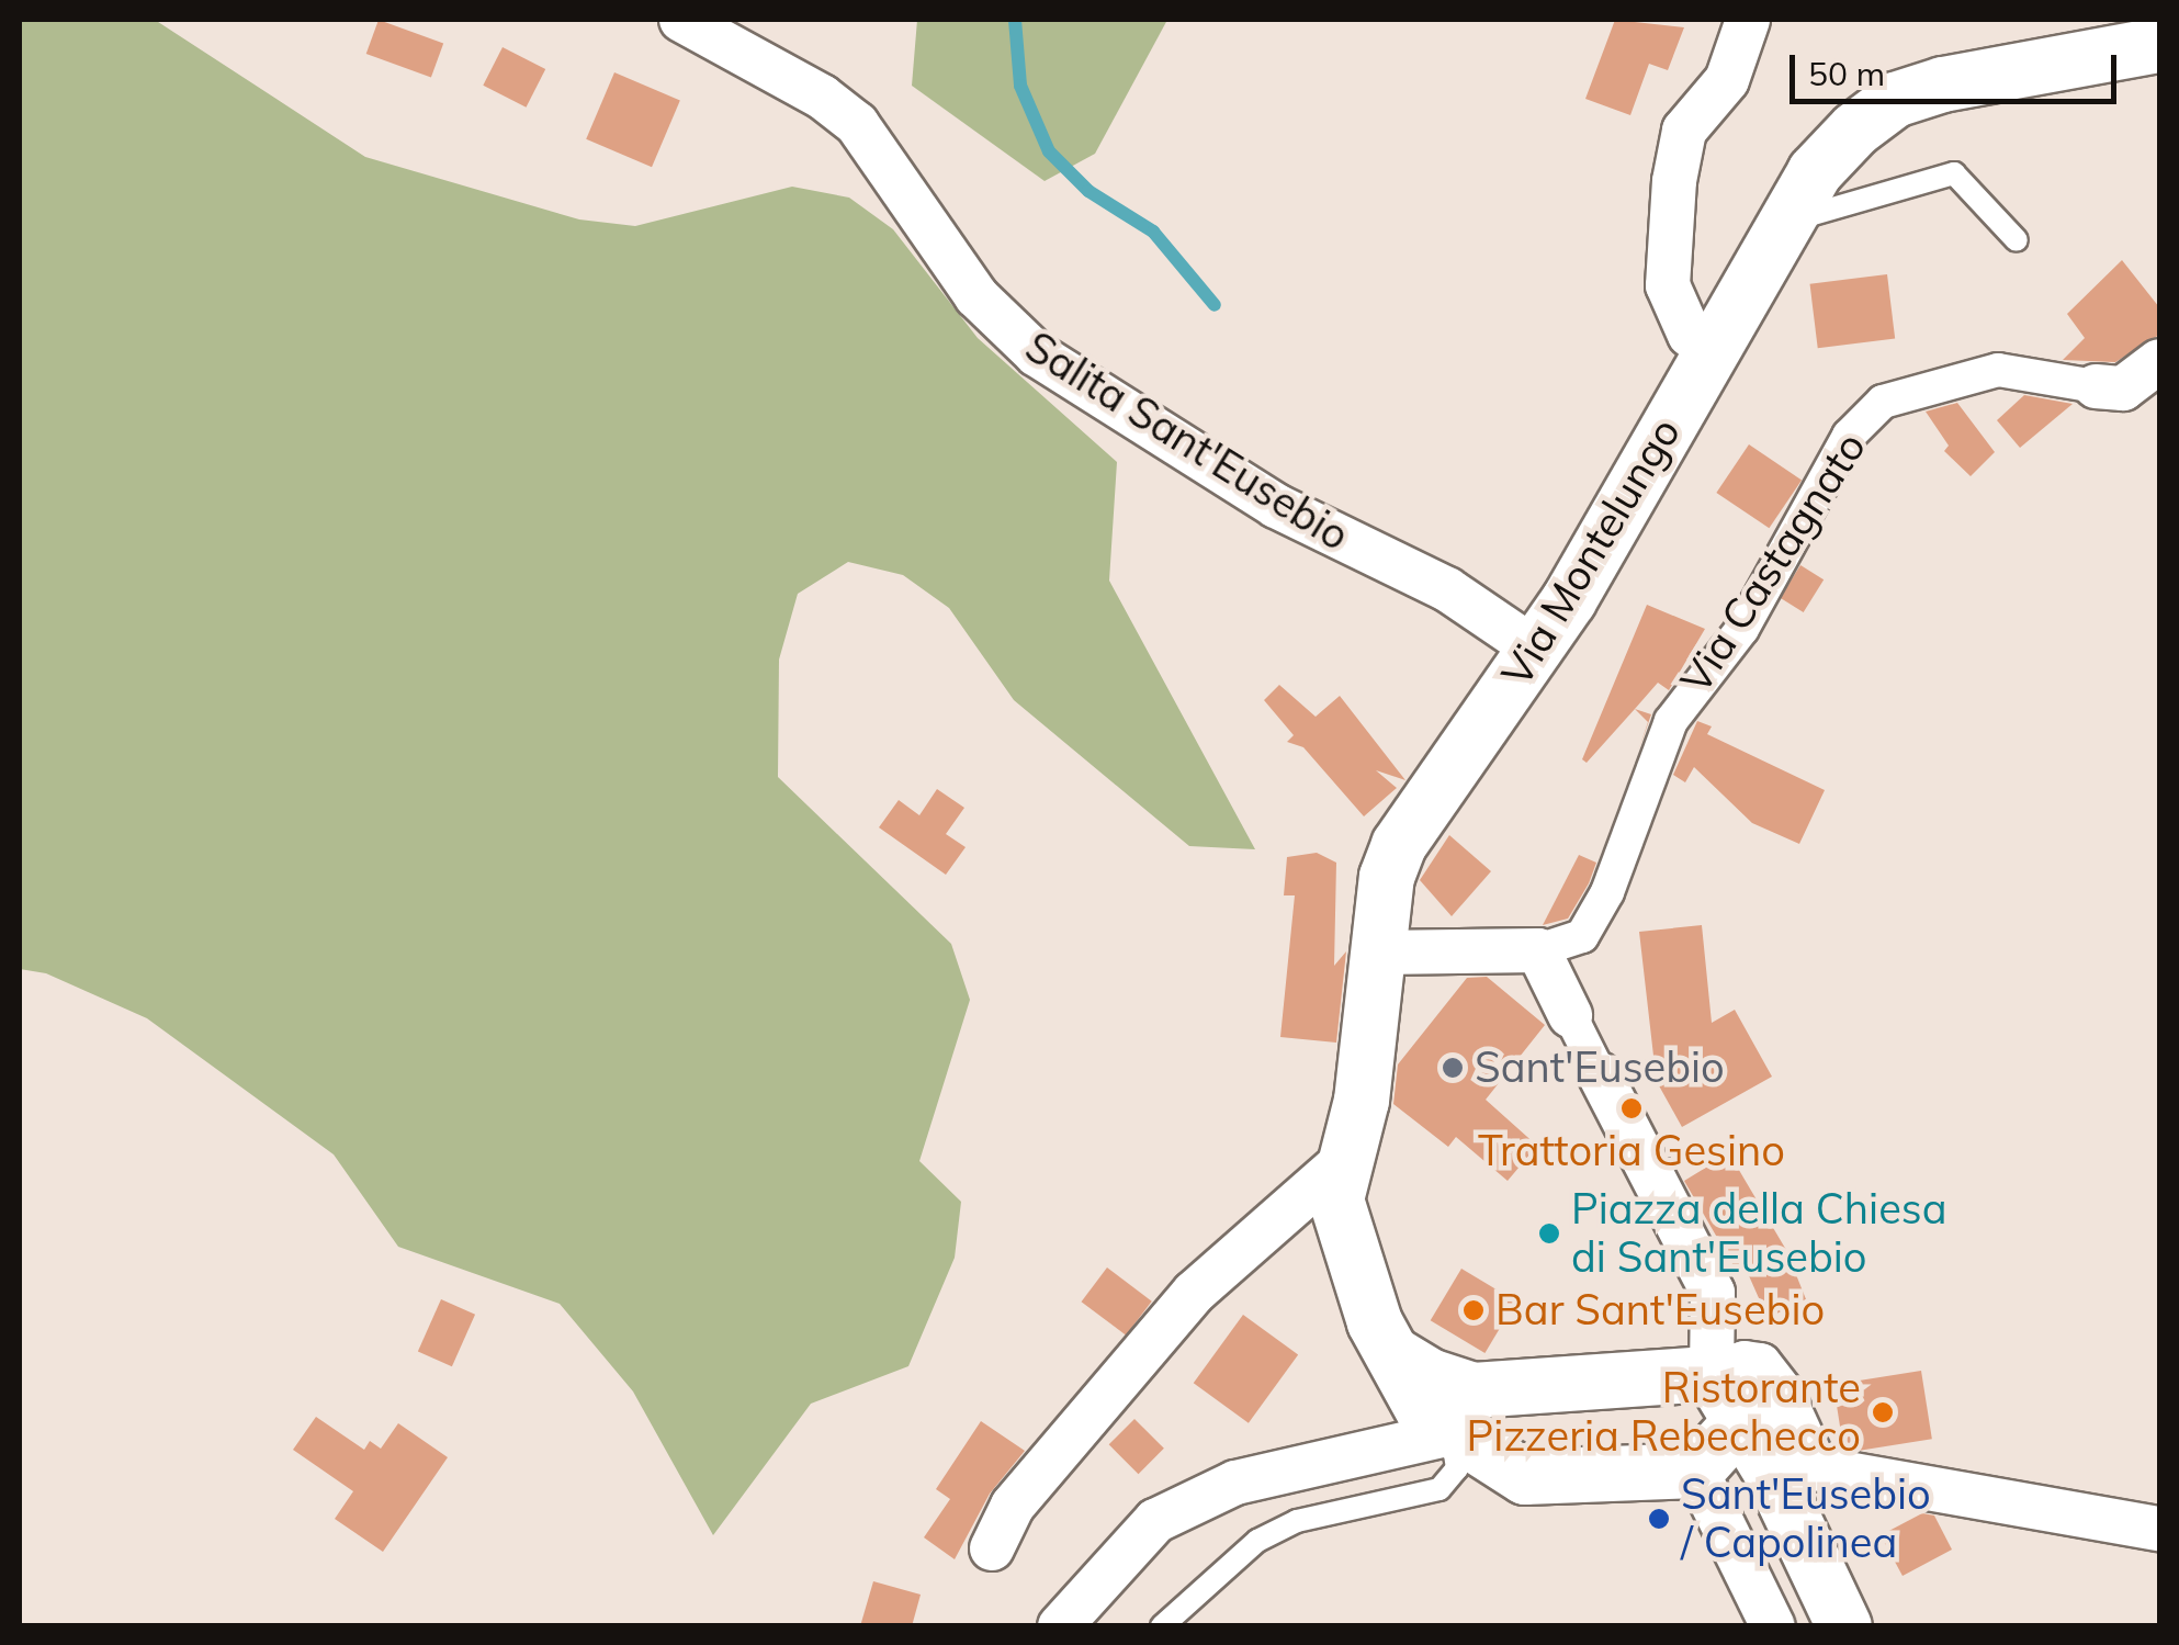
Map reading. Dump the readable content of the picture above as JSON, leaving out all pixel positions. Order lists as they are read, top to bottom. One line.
{"streets":{"street":["Salita Sant'Eusebio","Via Montelungo","Via Castagnato"]},"crossings":[["Salita Sant'Eusebio","Via Montelungo"]],"places":["Sant'Eusebio","Trattoria Gesino","Piazza della Chiesa di Sant'Eusebio","Bar Sant'Eusebio","Ristorante Pizzeria Rebechecco","Sant'Eusebio / Capolinea"],"scale_bar":"50 m"}
